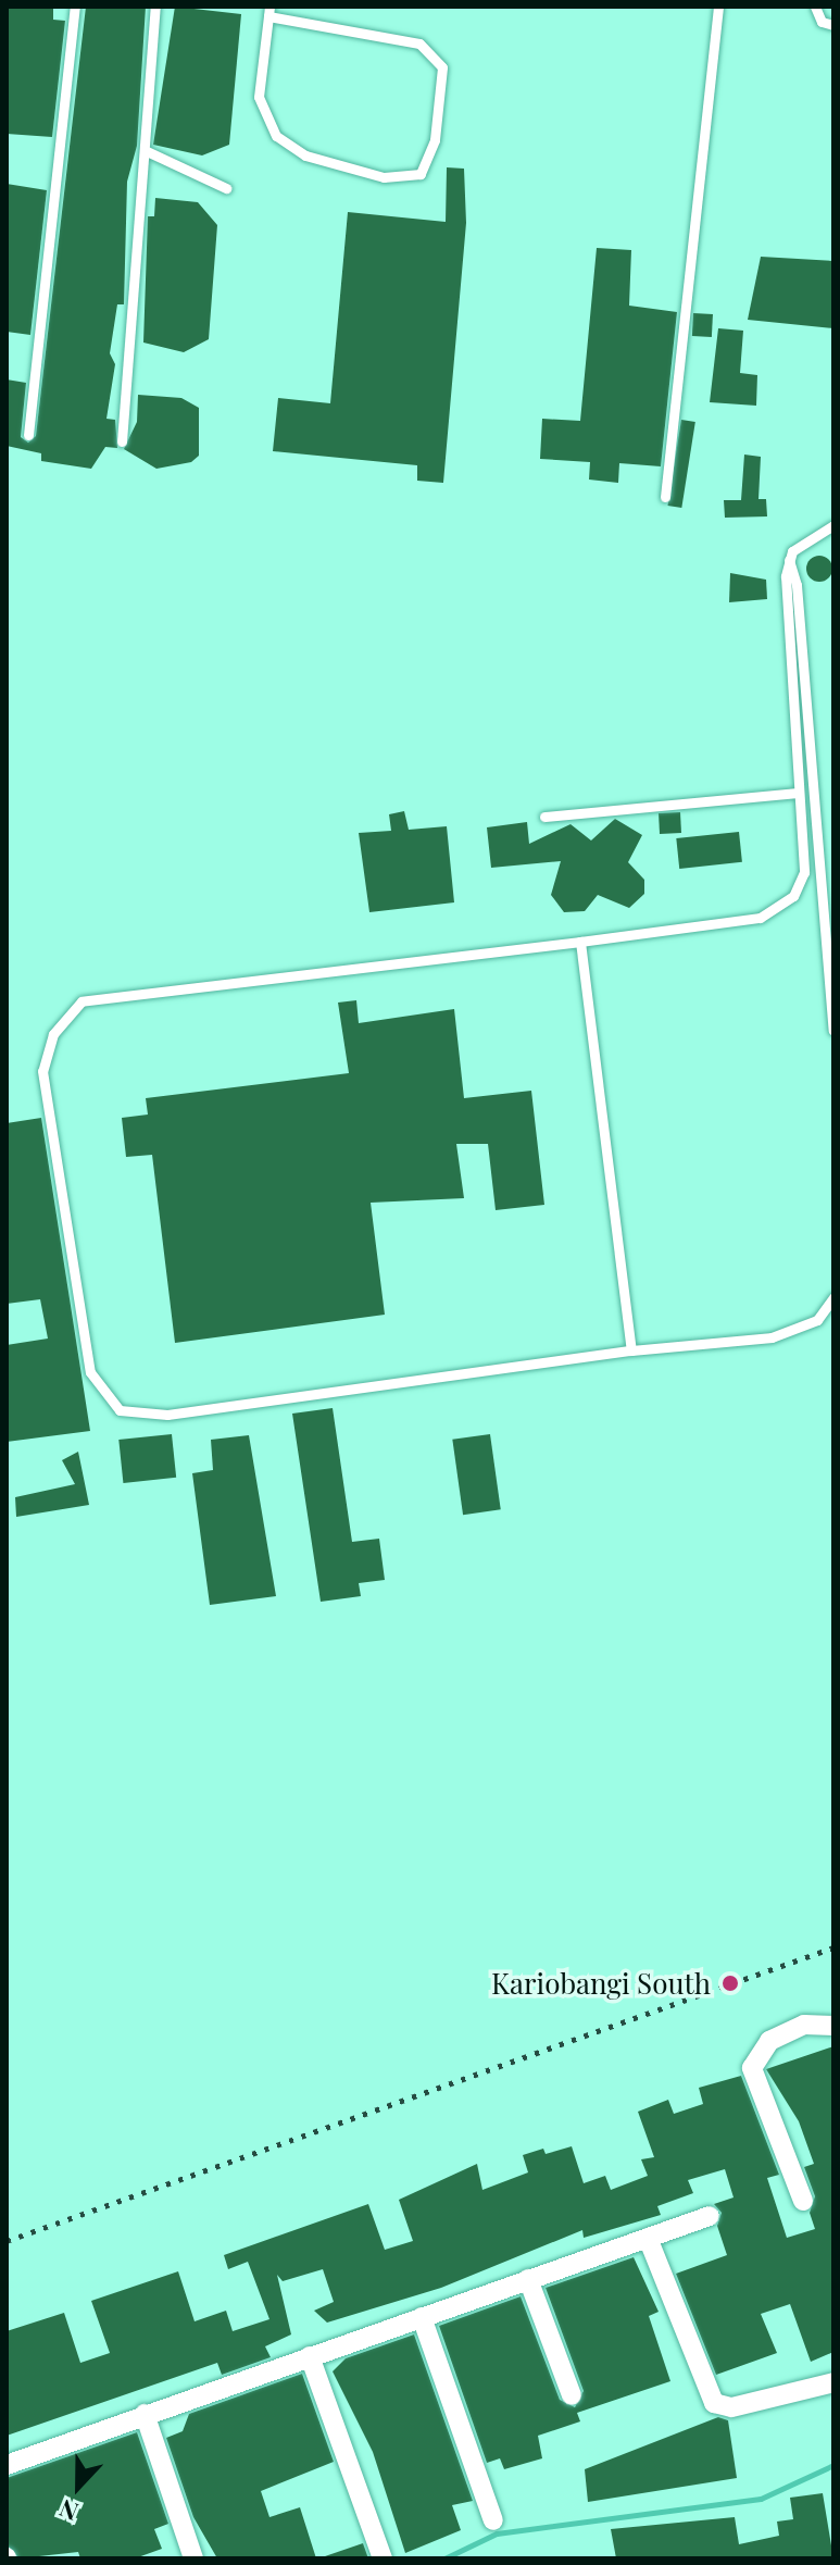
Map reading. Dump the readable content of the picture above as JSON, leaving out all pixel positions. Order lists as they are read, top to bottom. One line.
{"places":["Kariobangi South"],"north":"bottom"}
